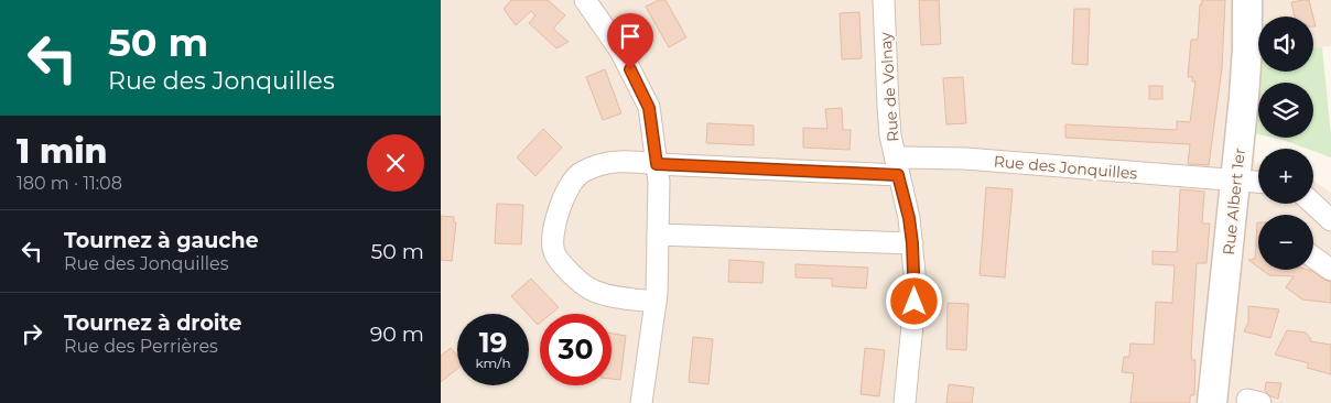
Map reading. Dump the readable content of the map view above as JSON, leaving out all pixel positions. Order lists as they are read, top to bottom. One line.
{"streets":{"main road":["Rue Albert 1er"],"street":["Rue de Volnay","Rue des Jonquilles"]},"crossings":[["Rue de Volnay","Rue des Jonquilles"],["Rue des Jonquilles","Rue Albert 1er"]],"page":{"turn":["50 m","Rue des Jonquilles"],"map_buttons":["+","−"],"heading":["1 min","180 m · 11:08"],"list":[{"name":"Tournez à gauche","note":"Rue des Jonquilles","value":"50 m"},{"name":"Tournez à droite","note":"Rue des Perrières","value":"90 m"}],"speed":"19 km/h","limit":"30"}}
